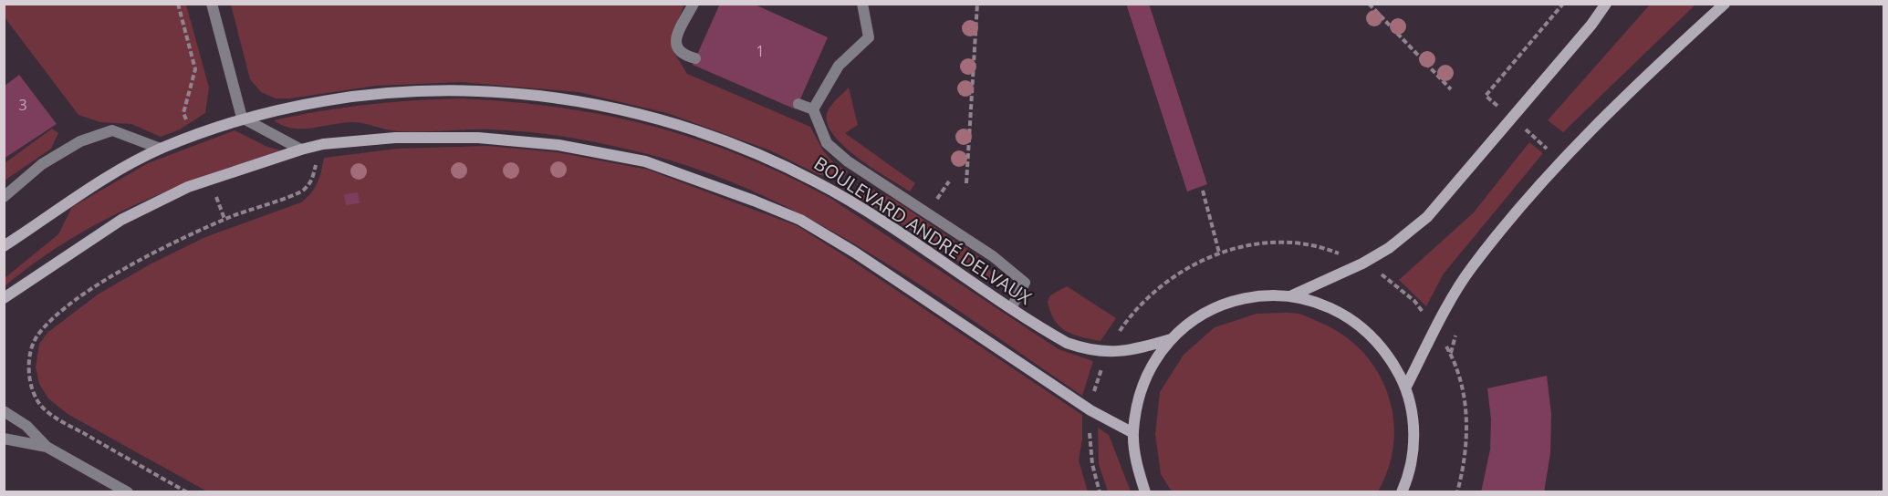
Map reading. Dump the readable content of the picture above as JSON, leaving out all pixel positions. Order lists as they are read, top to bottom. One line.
{"streets":{"street":["BOULEVARD ANDRÉ DELVAUX"]},"house_numbers":["1","3"]}
